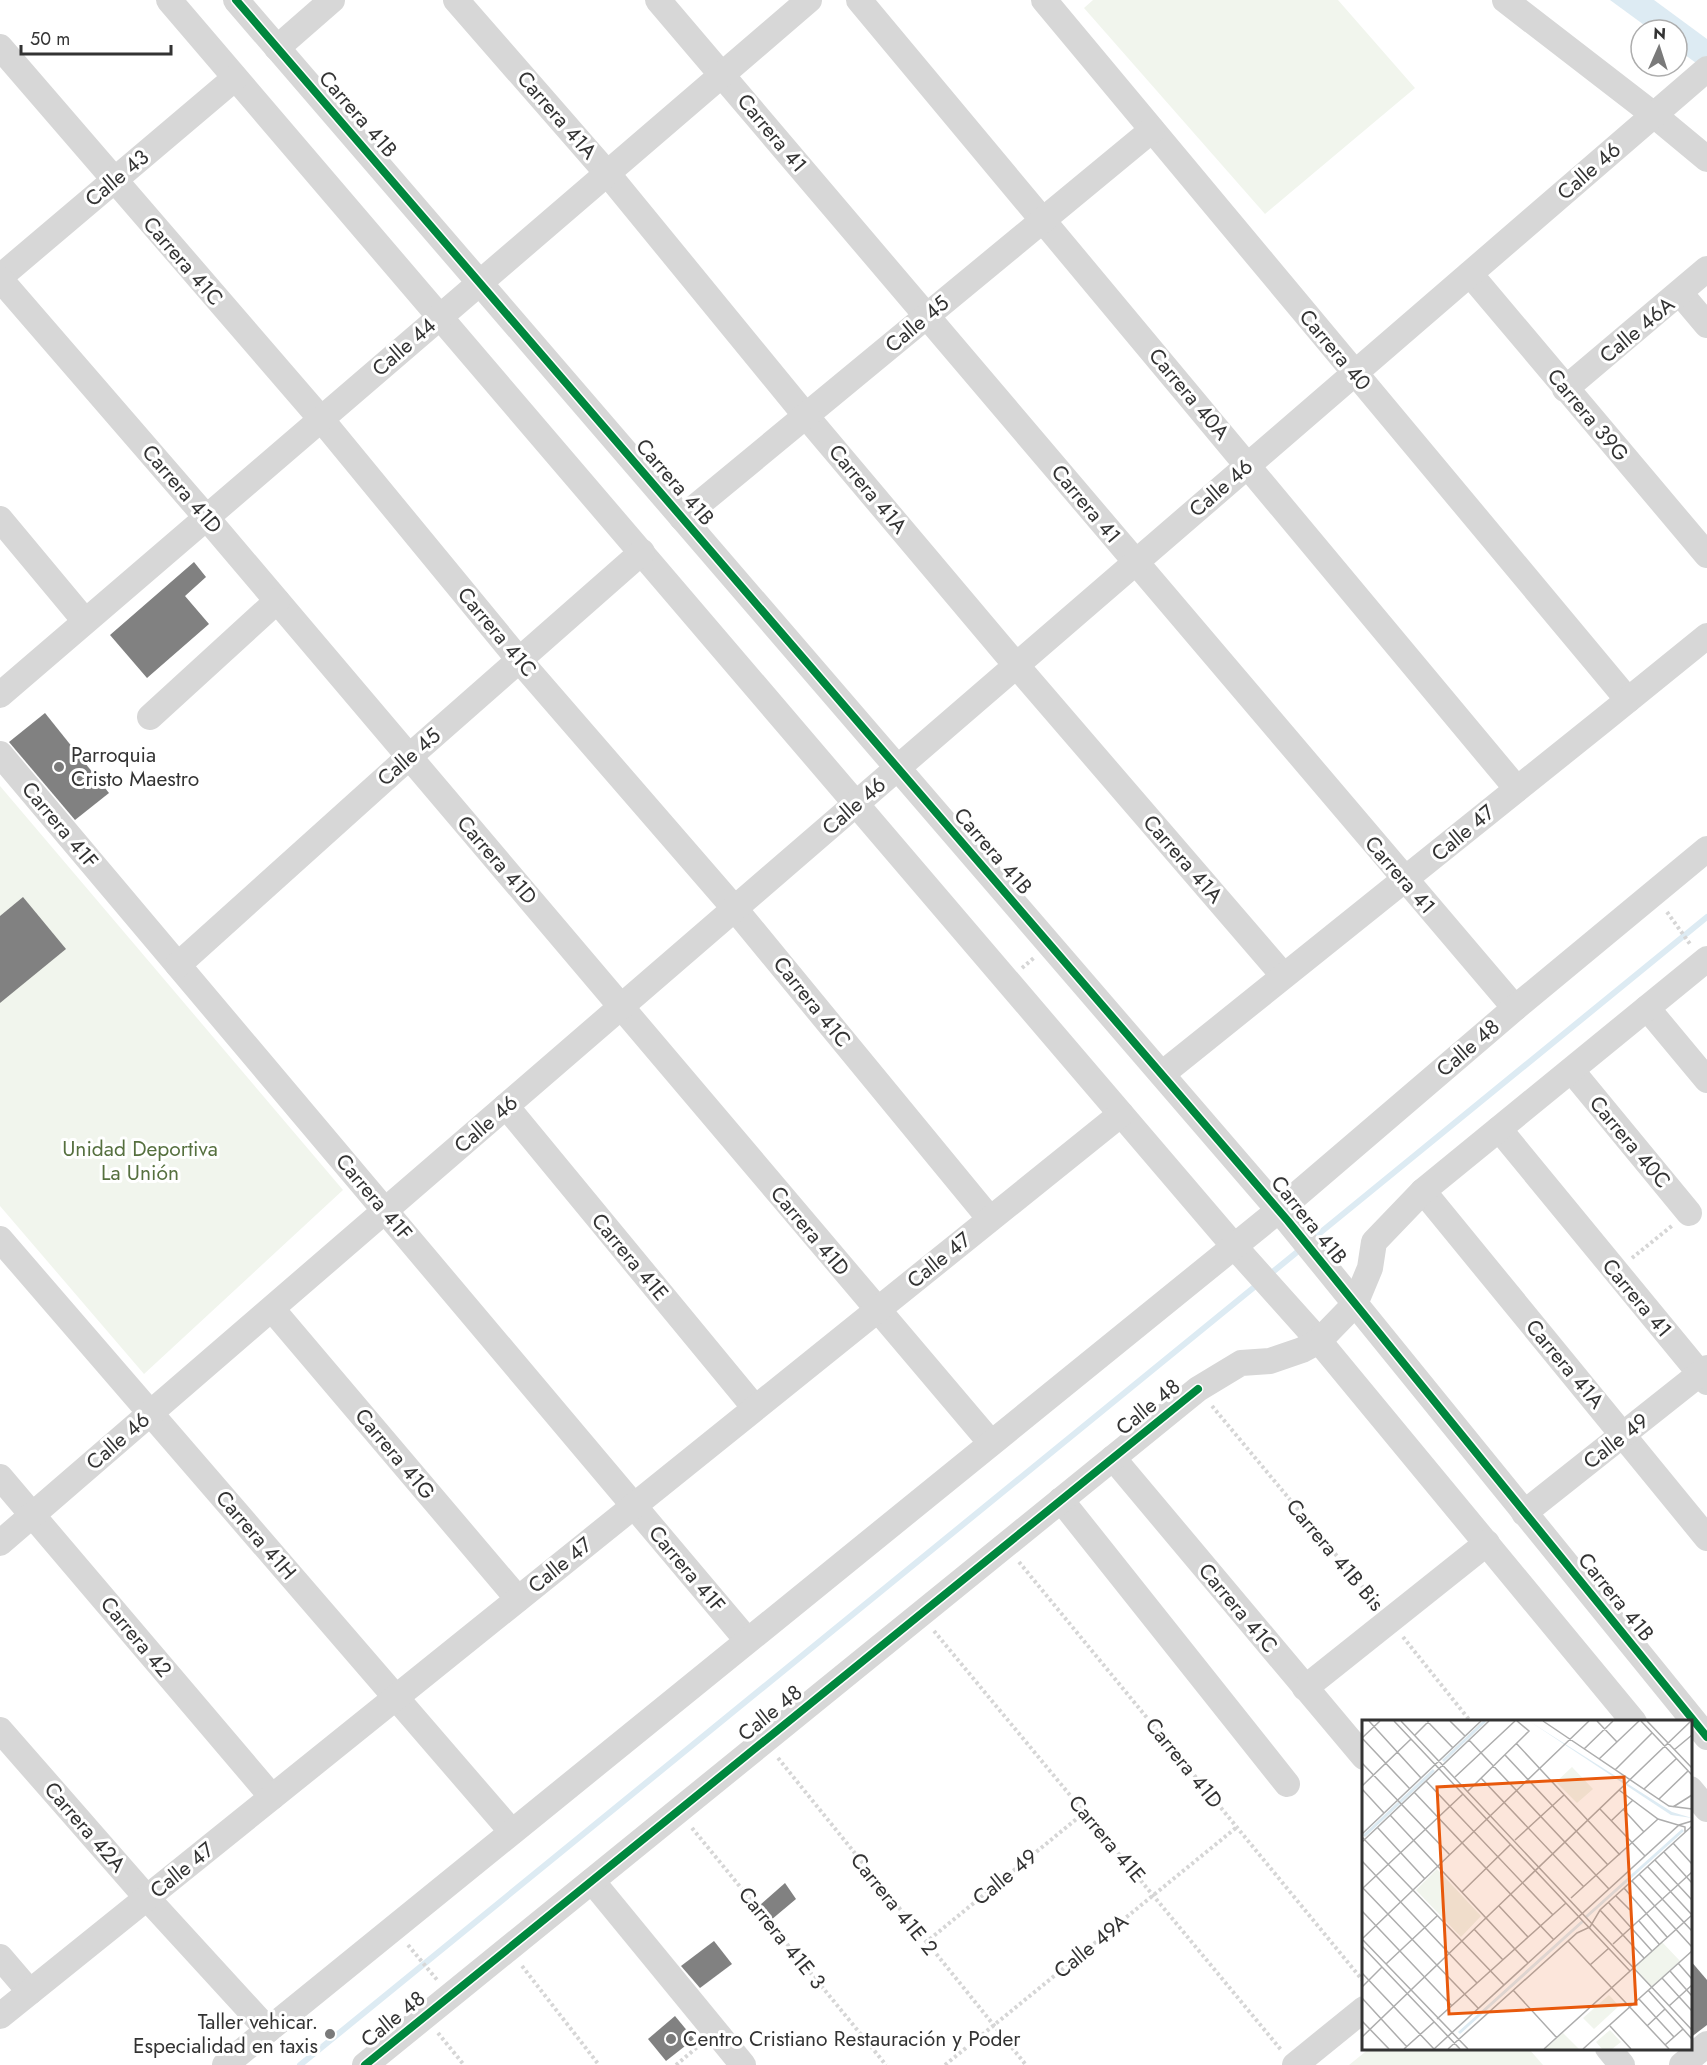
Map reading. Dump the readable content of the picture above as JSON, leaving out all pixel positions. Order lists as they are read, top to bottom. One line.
{"streets":{"street":["Carrera 41B","Carrera 41A","Carrera 41","Calle 46","Calle 43","Carrera 41C","Calle 45","Calle 46A","Calle 44","Carrera 40","Carrera 40A","Carrera 39G","Carrera 41D","Carrera 41F","Calle 47","Calle 48","Carrera 40C","Carrera 41E","Calle 49","Carrera 41G","Carrera 41H","Carrera 42","Carrera 42A"],"path":["Carrera 41B Bis","Carrera 41E 2","Carrera 41E 3","Calle 49A"]},"crossings":[["Carrera 41B","Calle 46"],["Carrera 41B","Calle 45"],["Carrera 41B","Calle 44"],["Carrera 41B","Calle 47"],["Carrera 41B","Calle 48"],["Carrera 41B","Calle 49"],["Carrera 41A","Calle 46"],["Carrera 41A","Calle 45"],["Carrera 41A","Calle 44"],["Carrera 41A","Calle 47"],["Carrera 41A","Calle 48"],["Carrera 41A","Calle 49"],["Carrera 41","Calle 46"],["Carrera 41","Calle 45"],["Carrera 41","Calle 44"],["Carrera 41","Calle 47"],["Carrera 41","Calle 48"],["Carrera 41","Calle 49"],["Calle 46","Carrera 41C"],["Calle 46","Carrera 40"],["Calle 46","Carrera 40A"],["Calle 46","Carrera 39G"],["Calle 46","Carrera 41D"],["Calle 46","Carrera 41F"],["Calle 46","Carrera 41E"],["Calle 46","Carrera 41G"],["Calle 46","Carrera 41H"],["Calle 46","Carrera 42"],["Calle 43","Carrera 41C"],["Calle 43","Carrera 41D"],["Carrera 41C","Calle 45"],["Carrera 41C","Calle 44"],["Carrera 41C","Calle 47"],["Carrera 41C","Calle 48"],["Calle 45","Carrera 40"],["Calle 45","Carrera 40A"],["Calle 45","Carrera 41D"],["Calle 45","Carrera 41F"],["Calle 46A","Carrera 39G"],["Calle 44","Carrera 41D"],["Carrera 40","Calle 47"],["Carrera 40A","Calle 47"],["Carrera 41D","Calle 47"],["Carrera 41D","Calle 48"],["Carrera 41D","Calle 49A"],["Carrera 41F","Calle 47"],["Carrera 41F","Calle 48"],["Calle 47","Carrera 41E"],["Calle 47","Carrera 41G"],["Calle 47","Carrera 41H"],["Calle 47","Carrera 42"],["Calle 47","Carrera 42A"],["Calle 48","Carrera 40C"],["Calle 48","Carrera 41E"],["Calle 48","Carrera 41H"],["Calle 48","Carrera 41B Bis"],["Calle 48","Carrera 42A"],["Calle 48","Carrera 41E 2"],["Calle 48","Carrera 41E 3"],["Carrera 41E","Calle 49"],["Carrera 41E","Calle 49A"],["Calle 49","Carrera 41E 2"],["Carrera 41E 2","Calle 49A"]],"parks":["Unidad Deportiva La Unión"],"places":["Parroquia Cristo Maestro","Taller vehicar. Especialidad en taxis","Centro Cristiano Restauración y Poder"],"scale_bar":"50 m","north":"top"}
